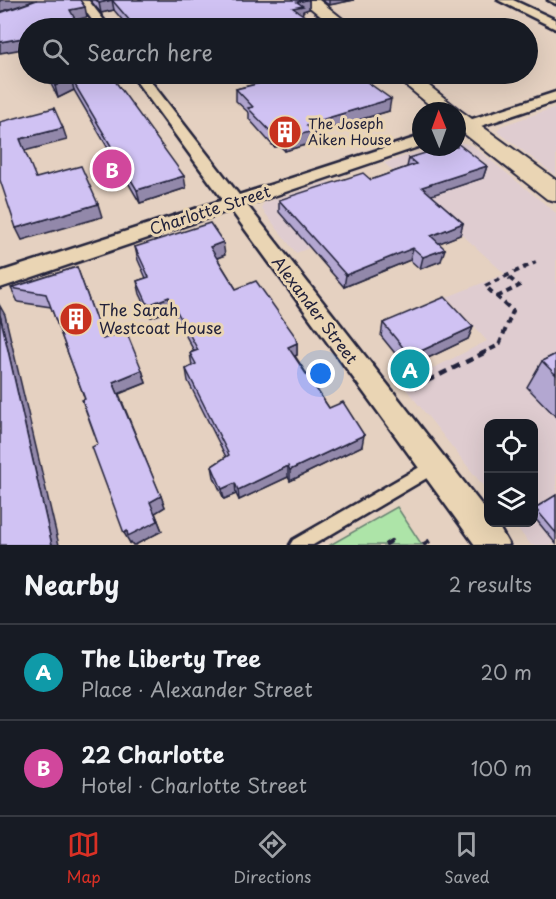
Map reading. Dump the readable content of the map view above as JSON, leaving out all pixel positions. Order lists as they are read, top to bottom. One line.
{"streets":{"street":["Charlotte Street","Alexander Street"]},"crossings":[["Charlotte Street","Alexander Street"]],"places":{"building":["The Joseph Aiken House","The Sarah Westcoat House"]},"north":"top","page":{"search":"Search here","pins":["B","A"],"heading":["Nearby","2 results"],"list":[{"mark":"A","name":"The Liberty Tree","note":"Place · Alexander Street","value":"20 m"},{"mark":"B","name":"22 Charlotte","note":"Hotel · Charlotte Street","value":"100 m"}],"nav":["Map","Directions","Saved"]}}
